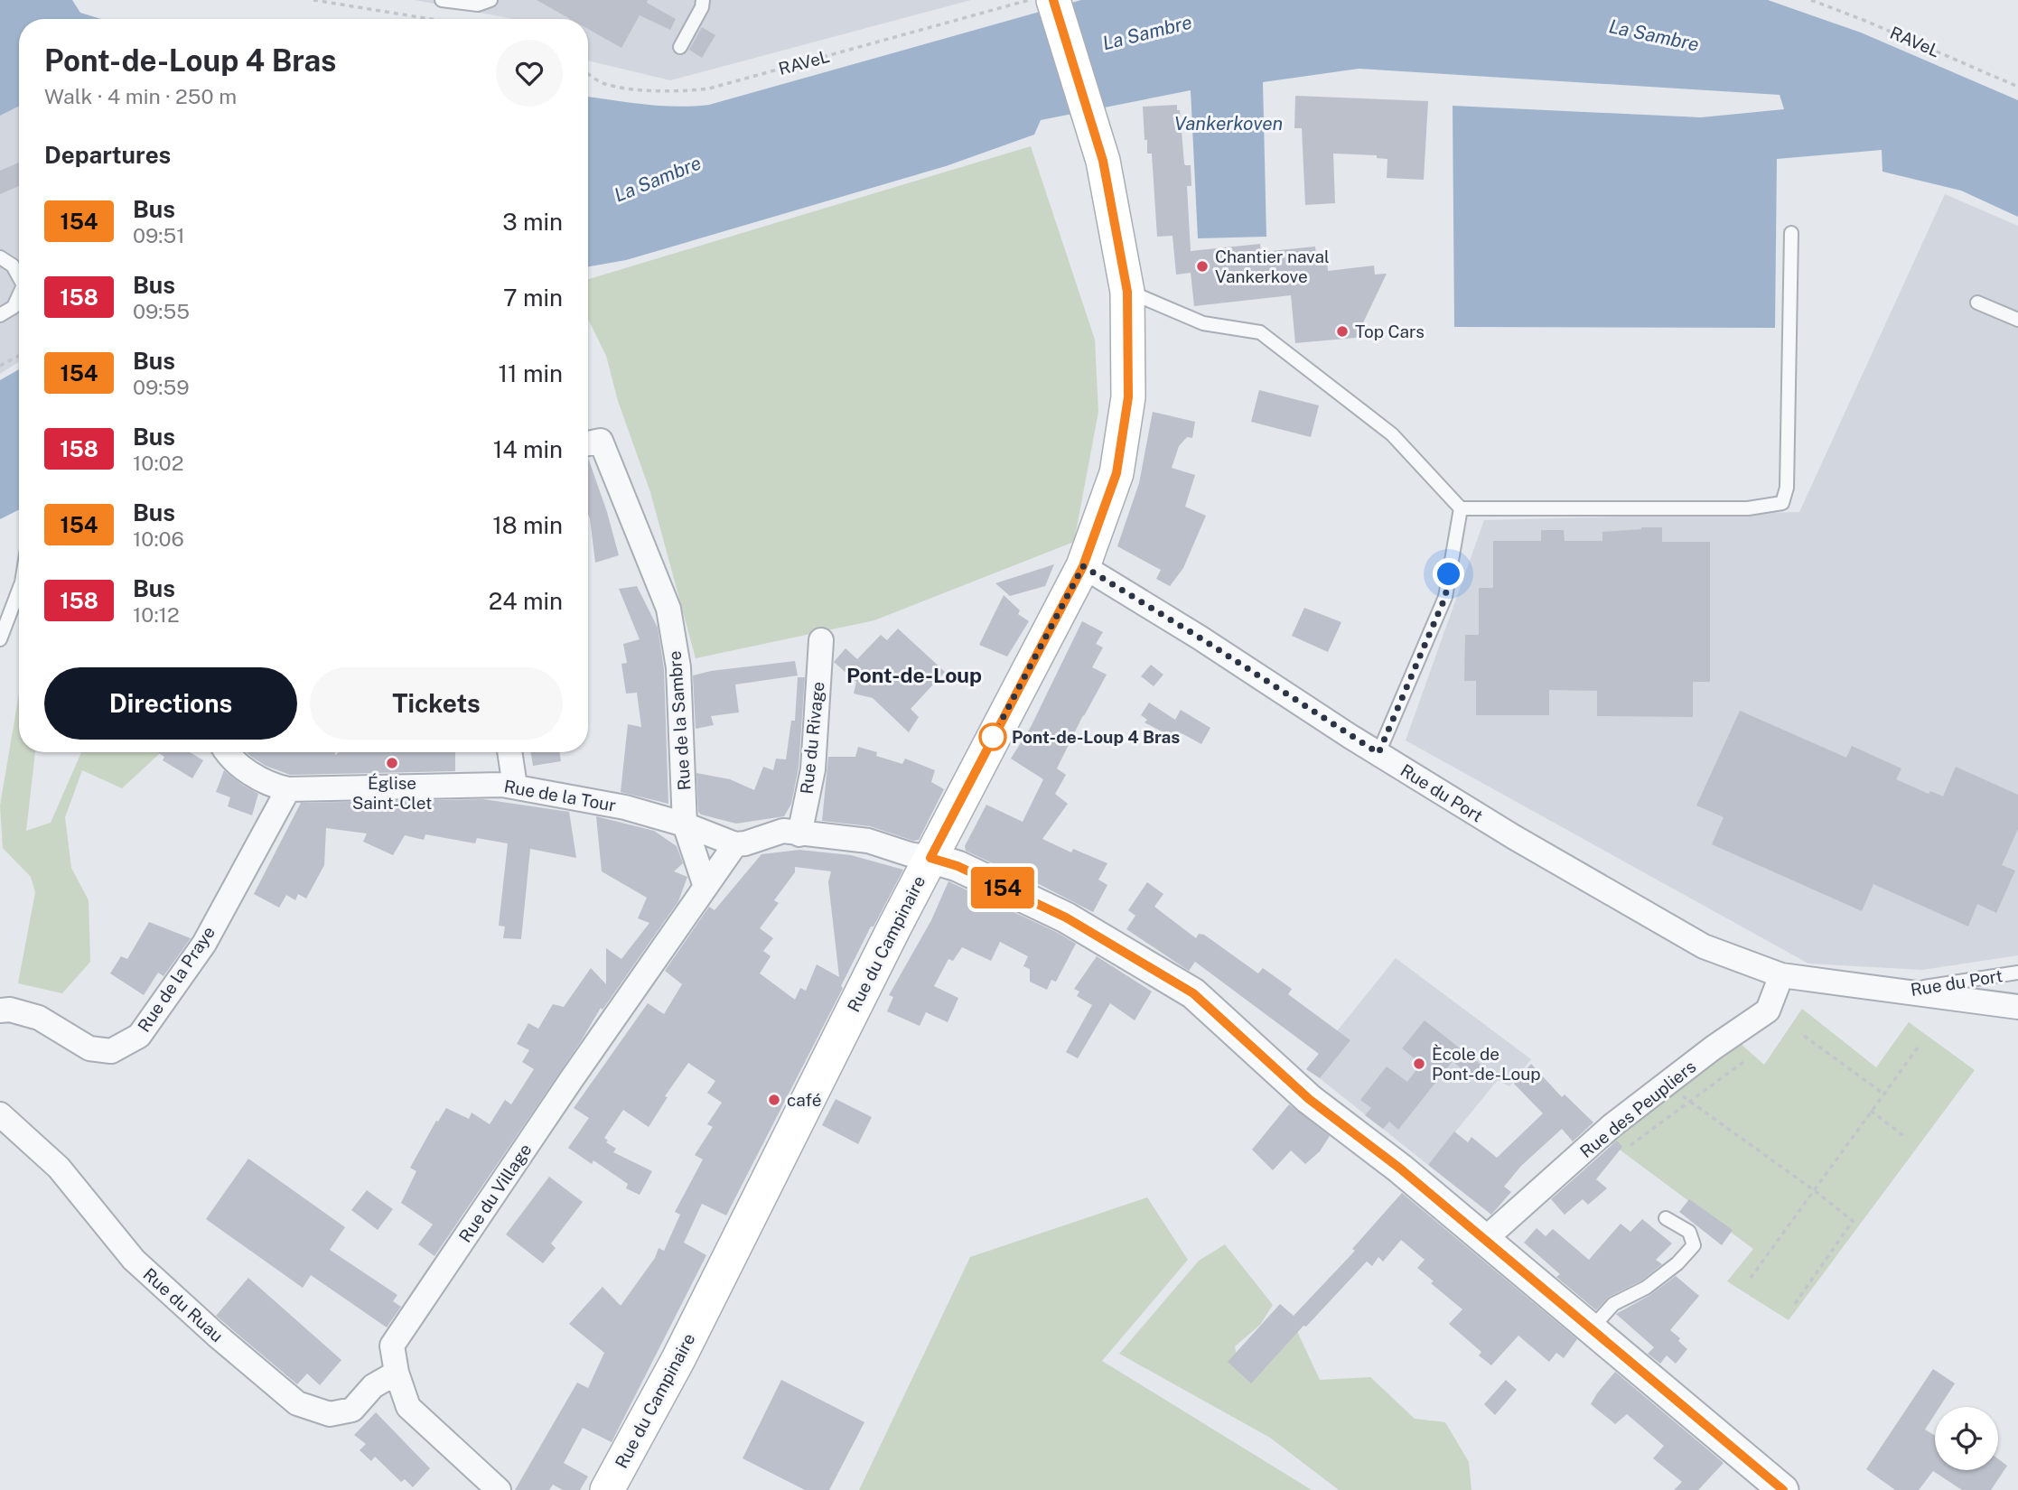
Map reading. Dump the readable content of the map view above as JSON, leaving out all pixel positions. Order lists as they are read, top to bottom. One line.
{"streets":{"main road":["Rue du Campinaire"],"street":["Rue de la Sambre","Rue du Rivage","Rue du Port","Rue de la Tour","Rue de la Praye","Rue des Peupliers","Rue du Village","Rue du Ruau"],"path":["RAVeL"]},"crossings":[["Rue de la Sambre","Rue de la Tour"],["Rue de la Sambre","Rue du Village"],["Rue du Port","Rue du Campinaire"],["Rue du Port","Rue des Peupliers"],["Rue de la Tour","Rue de la Praye"],["Rue de la Tour","Rue du Village"],["Rue du Village","Rue du Ruau"]],"districts":["Pont-de-Loup"],"water":["La Sambre","Vankerkoven"],"places":["Chantier naval Vankerkove","Top Cars","Pont-de-Loup 4 Bras","Église Saint-Clet","Ècole de Pont-de-Loup","café"],"lines":["bus line 154"],"page":{"on_map":"154","heading":[["Pont-de-Loup 4 Bras","Walk · 4 min · 250 m"],"Departures"],"list":[{"mark":"154","name":"Bus","note":"09:51","value":"3 min"},{"mark":"158","name":"Bus","note":"09:55","value":"7 min"},{"mark":"154","name":"Bus","note":"09:59","value":"11 min"},{"mark":"158","name":"Bus","note":"10:02","value":"14 min"},{"mark":"154","name":"Bus","note":"10:06","value":"18 min"},{"mark":"158","name":"Bus","note":"10:12","value":"24 min"}],"buttons":["Directions","Tickets"]}}
